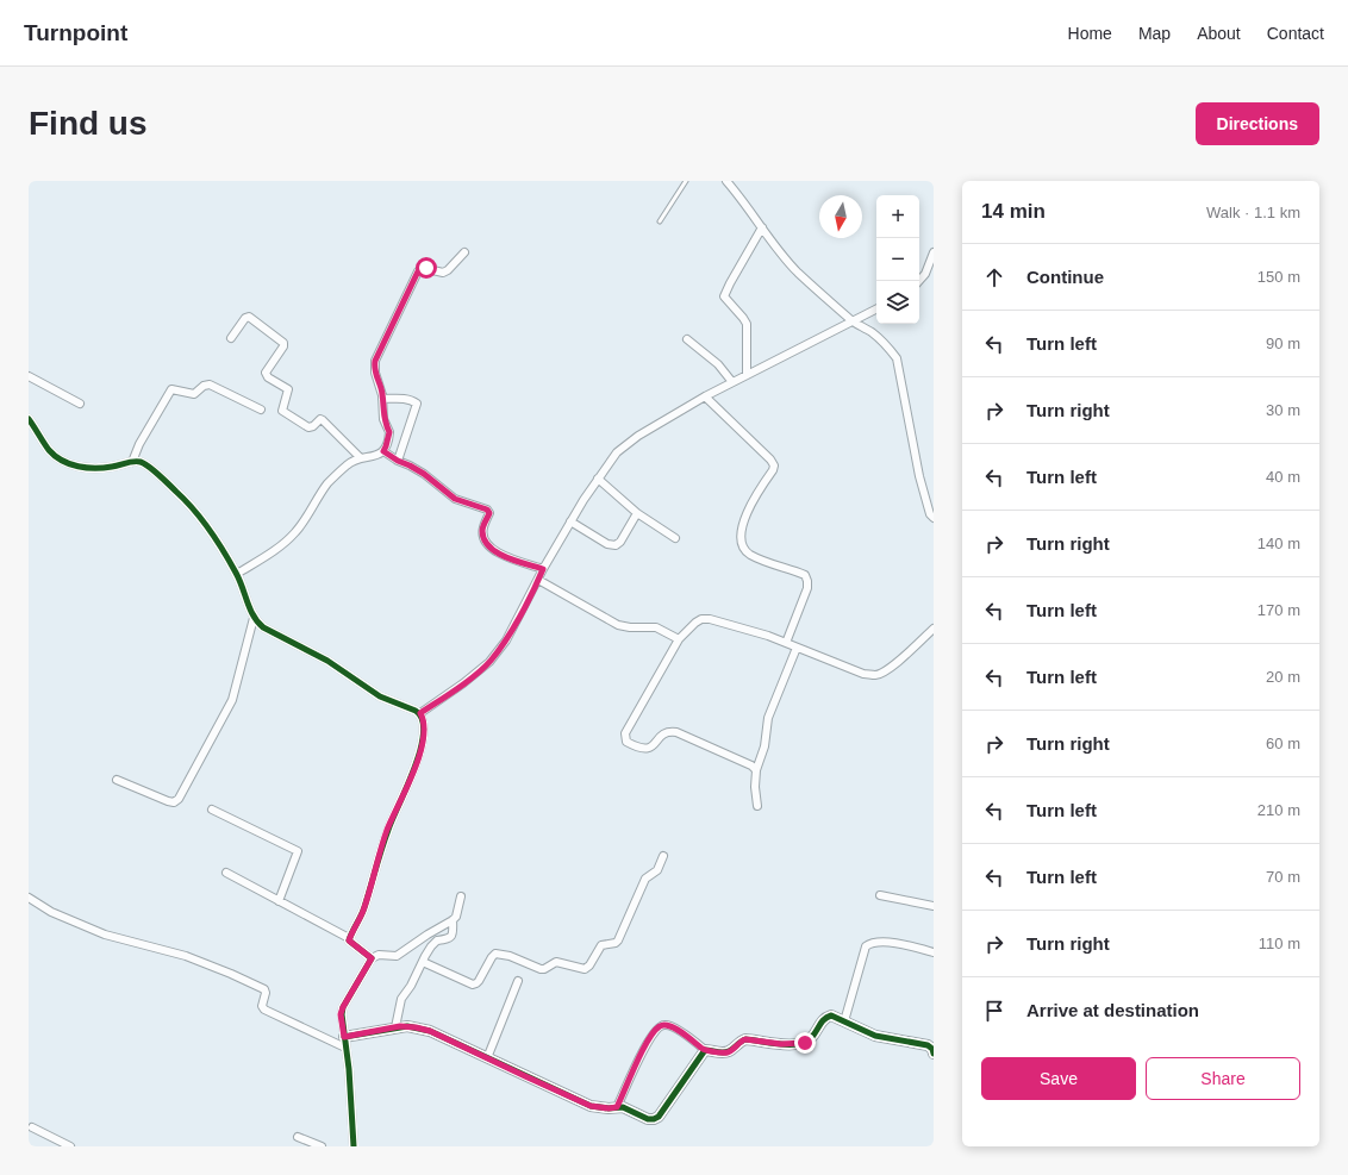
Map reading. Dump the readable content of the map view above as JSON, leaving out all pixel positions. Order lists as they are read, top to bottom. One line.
{"north":"bottom","page":{"header":"Turnpoint","nav":["Home","Map","About","Contact"],"buttons":["Directions",["Save","Share"]],"title":"Find us","heading":["14 min","Walk · 1.1 km"],"map_buttons":["+","−"],"list":[["Continue","150 m"],["Turn left","90 m"],["Turn right","30 m"],["Turn left","40 m"],["Turn right","140 m"],["Turn left","170 m"],["Turn left","20 m"],["Turn right","60 m"],["Turn left","210 m"],["Turn left","70 m"],["Turn right","110 m"],"Arrive at destination"]}}
